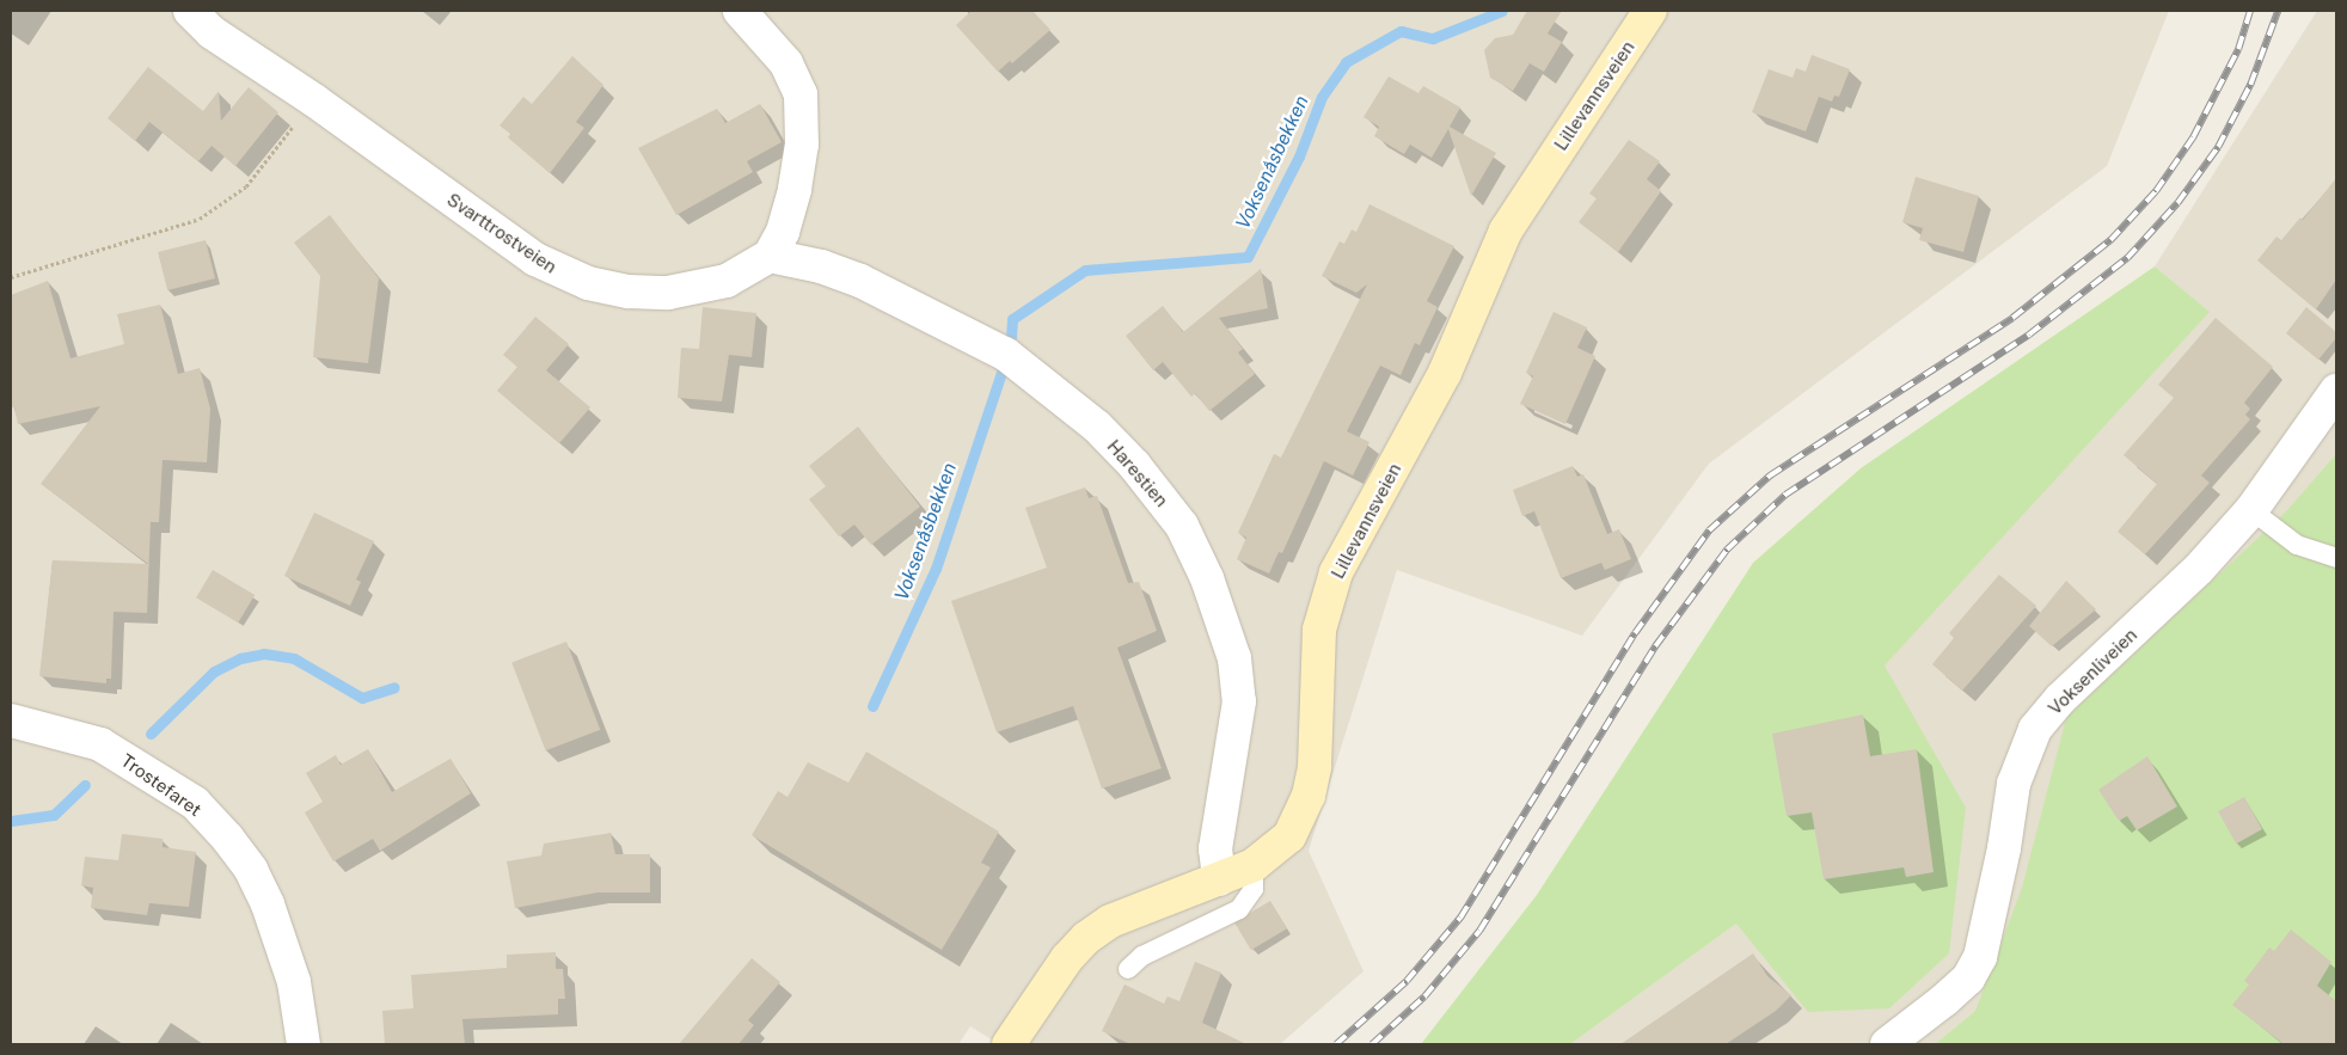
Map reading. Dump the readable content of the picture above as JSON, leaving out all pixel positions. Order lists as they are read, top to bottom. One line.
{"streets":{"street":["Lillevannsveien","Svarttrostveien","Harestien","Voksenliveien","Trostefaret"]},"crossings":[["Lillevannsveien","Harestien"],["Svarttrostveien","Harestien"]],"water":["Voksenåsbekken"]}
